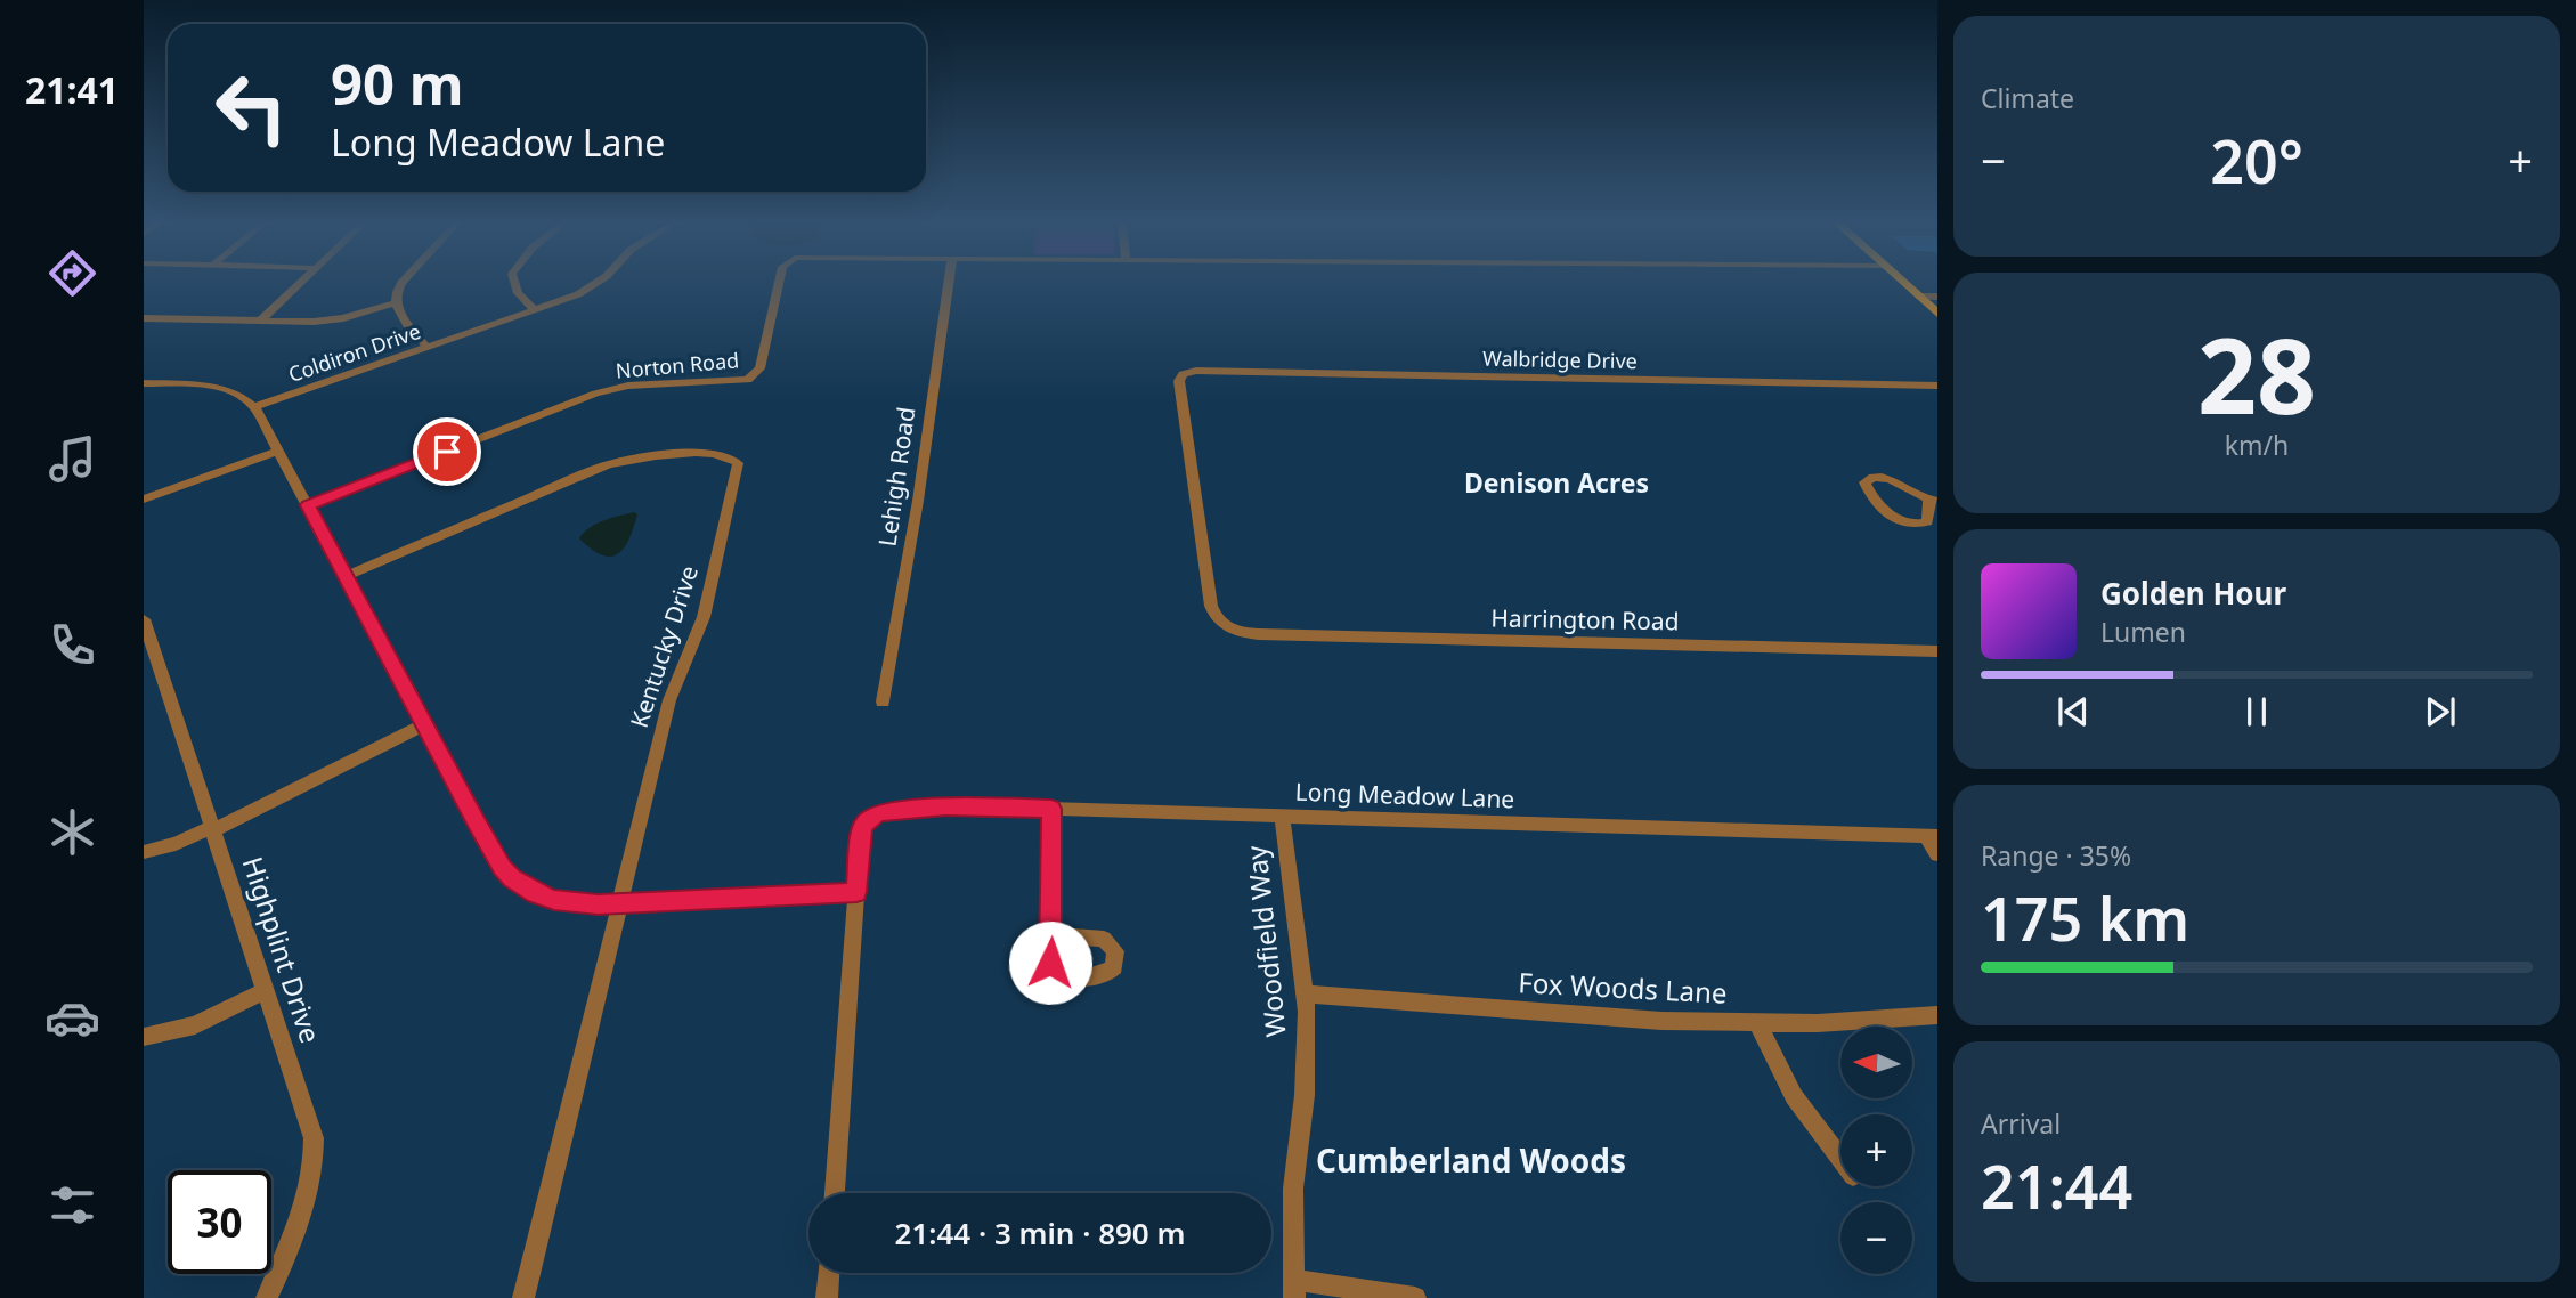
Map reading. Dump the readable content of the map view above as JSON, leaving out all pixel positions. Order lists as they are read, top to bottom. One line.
{"streets":{"street":["Coldiron Drive","Walbridge Drive","Norton Road","Lehigh Road","Harrington Road","Kentucky Drive","Long Meadow Lane","Woodfield Way","Highplint Drive","Fox Woods Lane"]},"crossings":[["Walbridge Drive","Harrington Road"],["Long Meadow Lane","Woodfield Way"],["Woodfield Way","Fox Woods Lane"]],"districts":["Denison Acres","Cumberland Woods"],"north":"left","page":{"tabs":"21:41","tile":["Climate",["28","km/h"],["Range · 35%","175 km"],["Arrival","21:44"]],"turn":["90 m","Long Meadow Lane"],"heat":["−","20°","+"],"song":["Golden Hour","Lumen"],"map_buttons":["+","−"],"limit":"30","trip":"21:44 · 3 min · 890 m"}}
